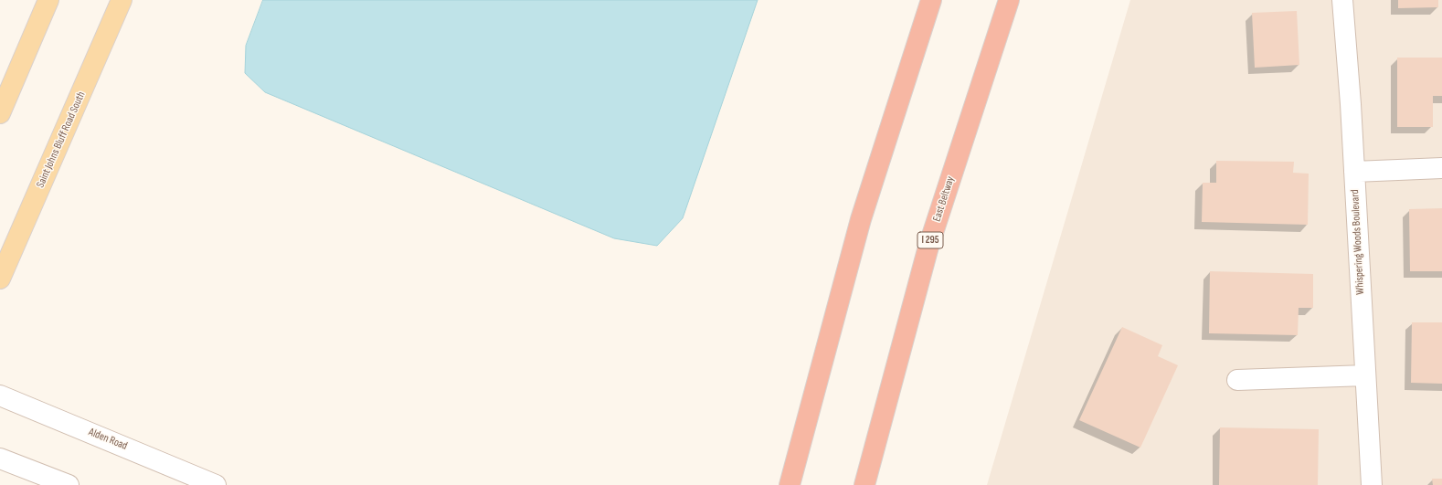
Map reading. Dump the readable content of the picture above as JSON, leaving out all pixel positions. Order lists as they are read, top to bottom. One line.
{"streets":{"highway":["East Beltway","I 295"],"main road":["Saint Johns Bluff Road South"],"street":["Whispering Woods Boulevard","Alden Road"]}}
